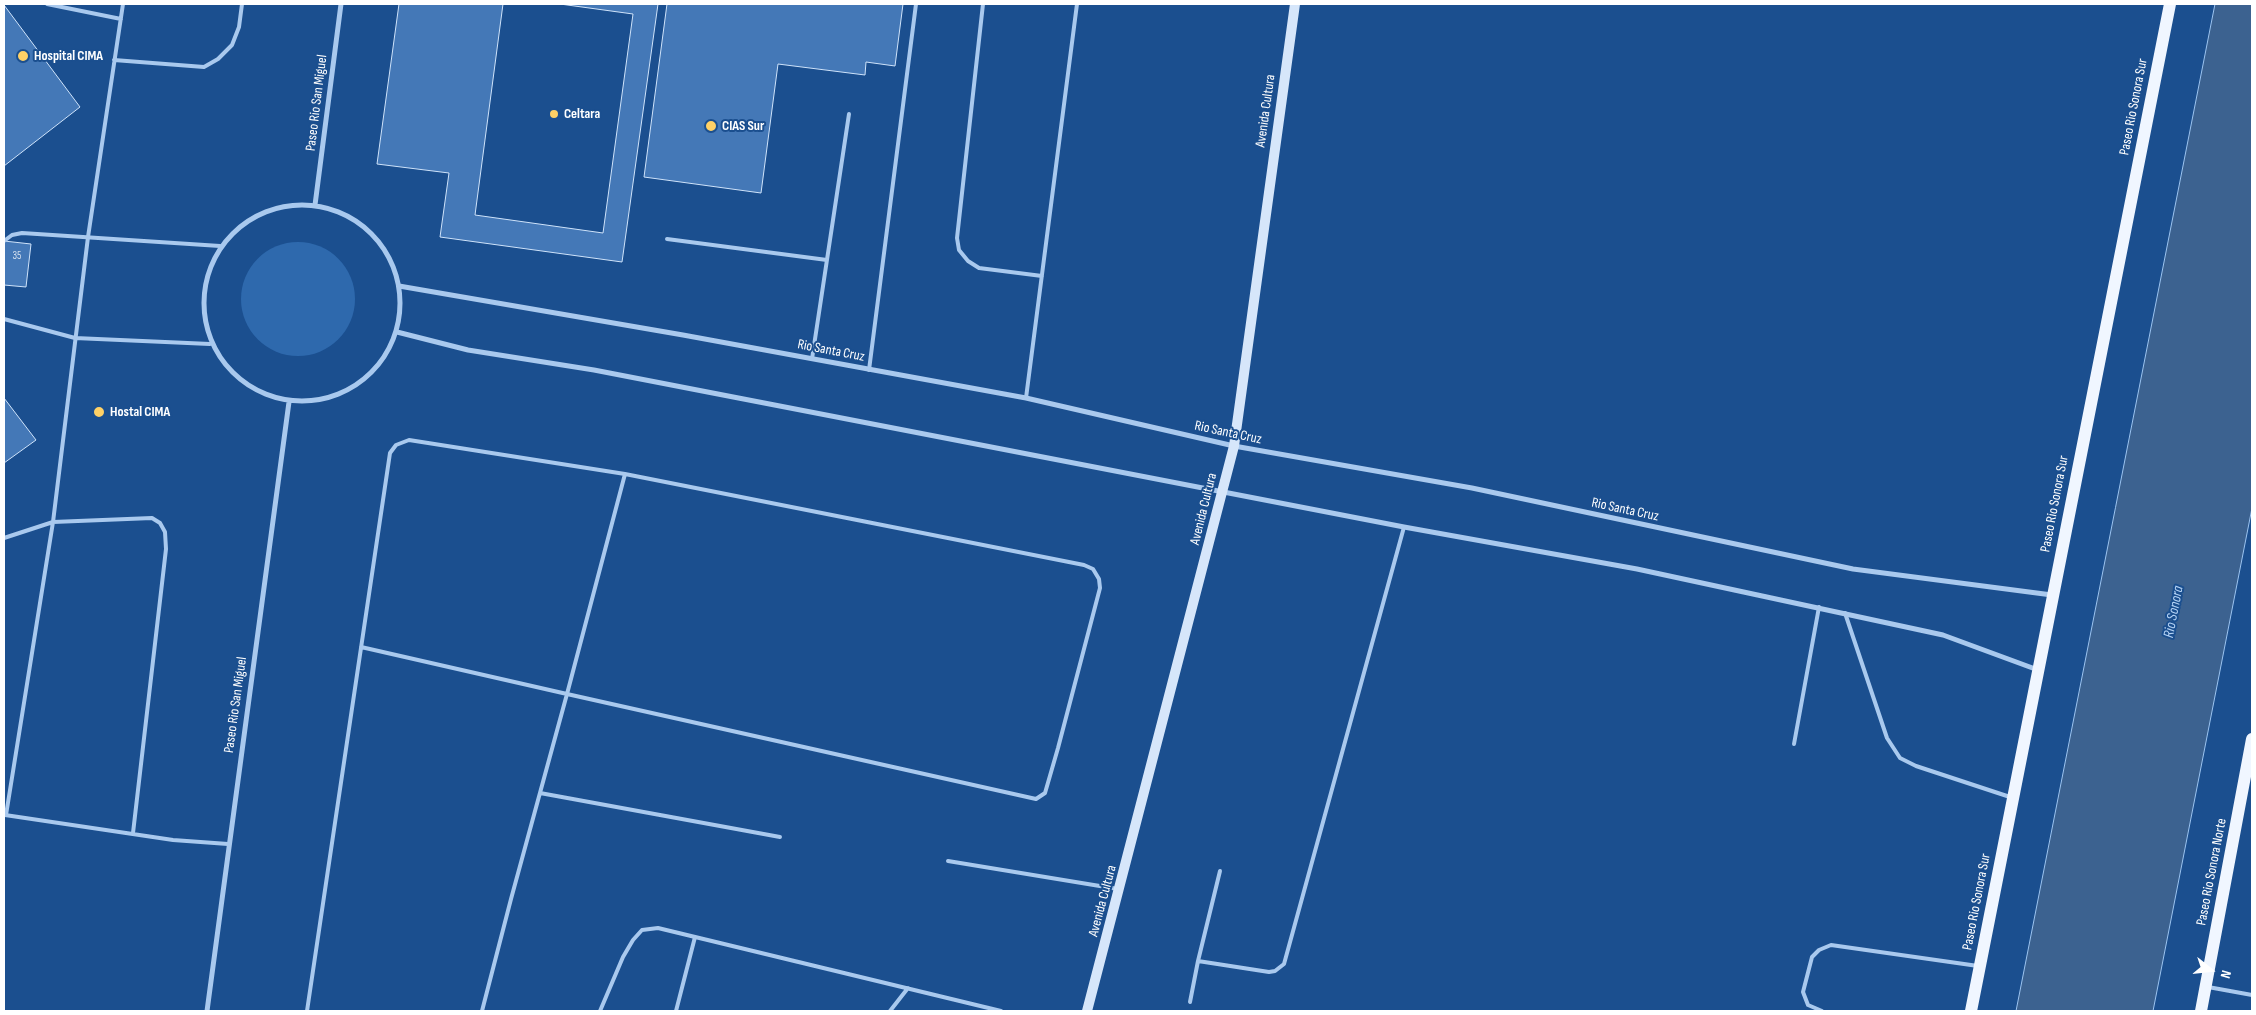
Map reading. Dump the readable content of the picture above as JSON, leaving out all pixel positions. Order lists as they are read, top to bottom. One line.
{"streets":{"main road":["Paseo Rio Sonora Sur","Paseo Rio Sonora Norte"],"street":["Paseo Rio San Miguel","Avenida Cultura","Rio Santa Cruz"]},"crossings":[["Paseo Rio Sonora Sur","Rio Santa Cruz"],["Avenida Cultura","Rio Santa Cruz"]],"water":["Rio Sonora"],"places":["Hospital CIMA","Celtara","CIAS Sur","Hostal CIMA"],"house_numbers":["35"],"north":"right"}
